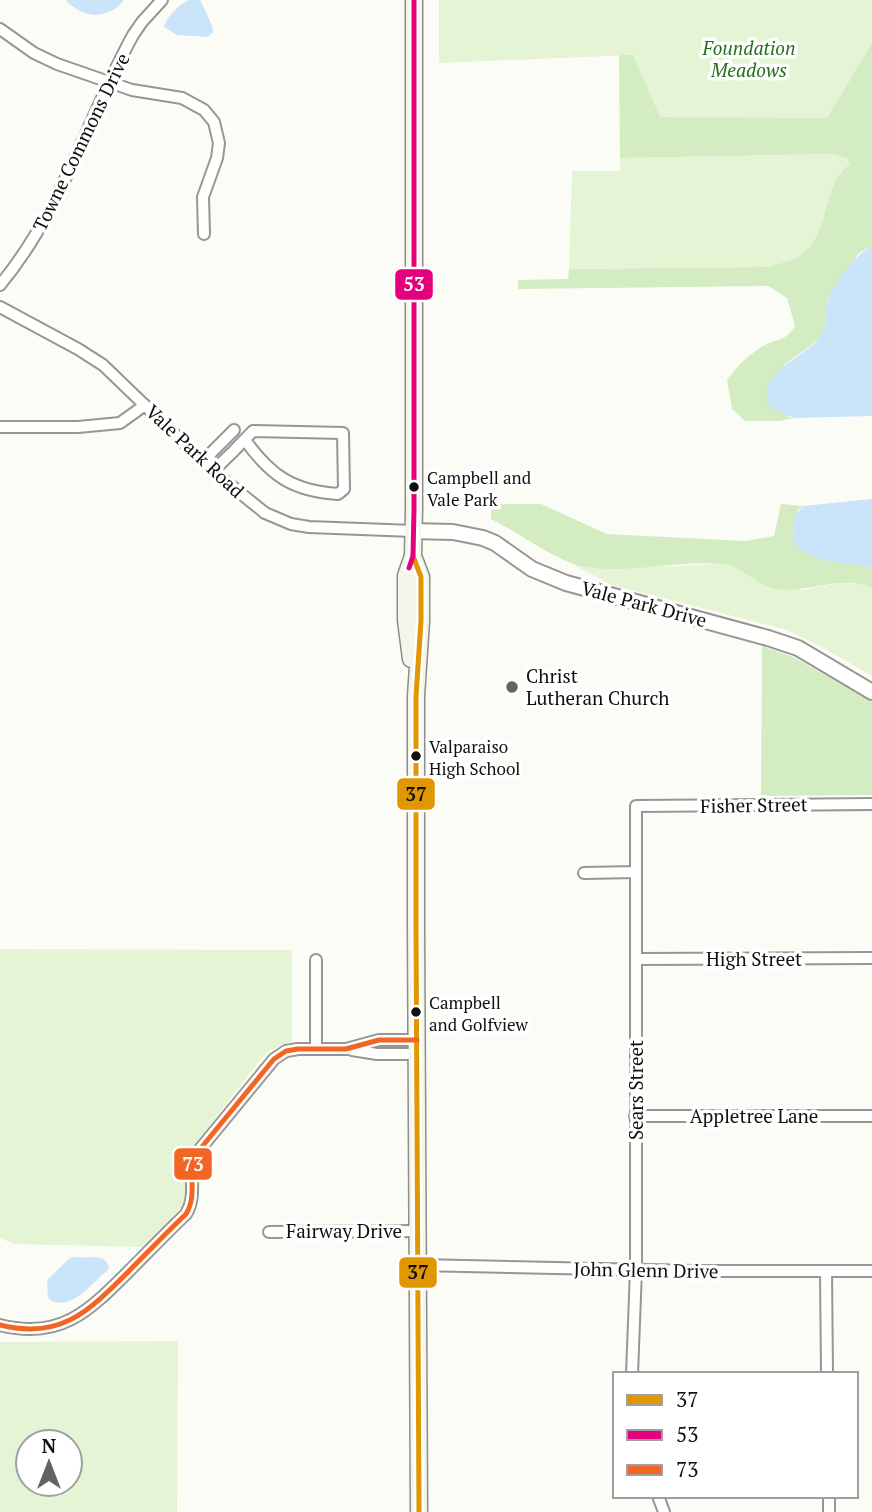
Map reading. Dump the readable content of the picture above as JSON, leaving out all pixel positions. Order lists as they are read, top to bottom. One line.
{"streets":{"street":["Towne Commons Drive","Vale Park Road","Vale Park Drive","Fisher Street","High Street","Sears Street","Appletree Lane","Fairway Drive","John Glenn Drive"]},"crossings":[["Vale Park Road","Vale Park Drive"],["Fisher Street","Sears Street"],["High Street","Sears Street"],["Sears Street","Appletree Lane"],["Sears Street","John Glenn Drive"]],"parks":["Foundation Meadows"],"places":["Campbell and Vale Park","Christ Lutheran Church","Valparaiso High School","Campbell and Golfview"],"lines":["transit line 53","transit line 37","transit line 73"],"legend":["37","53","73"],"north":"top"}
